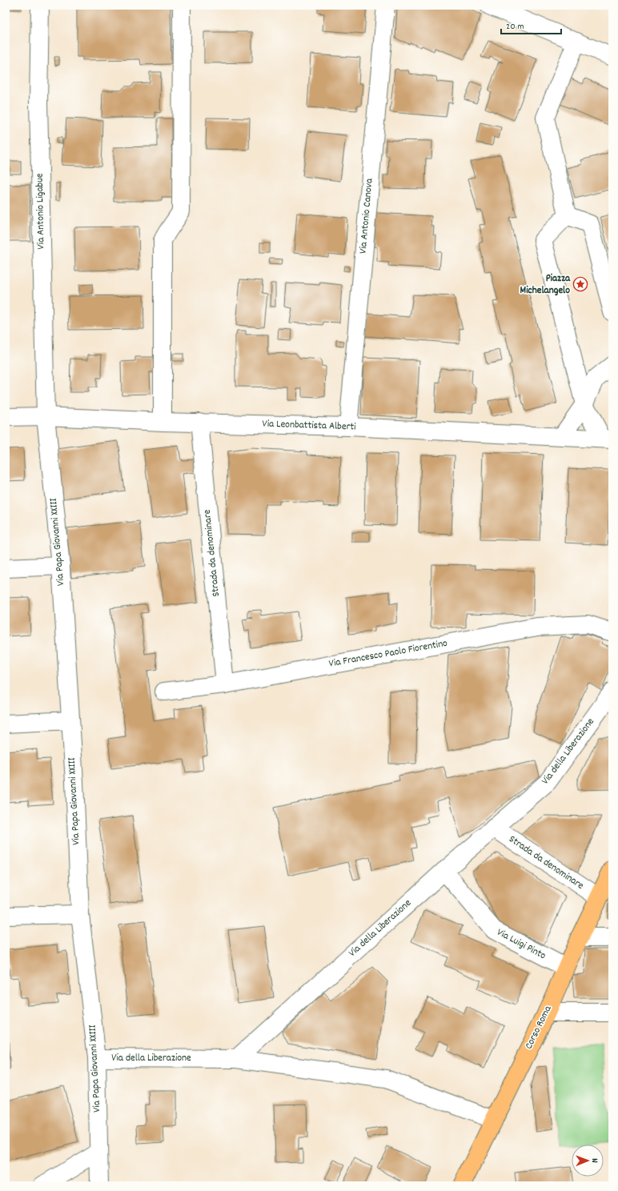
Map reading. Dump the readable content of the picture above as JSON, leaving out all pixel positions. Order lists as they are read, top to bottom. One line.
{"streets":{"main road":["Corso Roma"],"street":["Via Antonio Ligabue","Via Antonio Canova","Via Leonbattista Alberti","Via Papa Giovanni XXIII","Strada da denominare","Via Francesco Paolo Fiorentino","Via della Liberazione","Via Luigi Pinto"]},"crossings":[["Via Antonio Ligabue","Via Leonbattista Alberti"],["Via Antonio Ligabue","Via Papa Giovanni XXIII"],["Via Antonio Canova","Via Leonbattista Alberti"],["Via Leonbattista Alberti","Via Papa Giovanni XXIII"],["Via Leonbattista Alberti","Strada da denominare"],["Via Papa Giovanni XXIII","Via della Liberazione"],["Strada da denominare","Via Francesco Paolo Fiorentino"],["Strada da denominare","Via della Liberazione"],["Strada da denominare","Corso Roma"],["Via della Liberazione","Via Luigi Pinto"],["Via Luigi Pinto","Corso Roma"]],"places":{"place":["Piazza Michelangelo"]},"scale_bar":"20 m","north":"right"}
